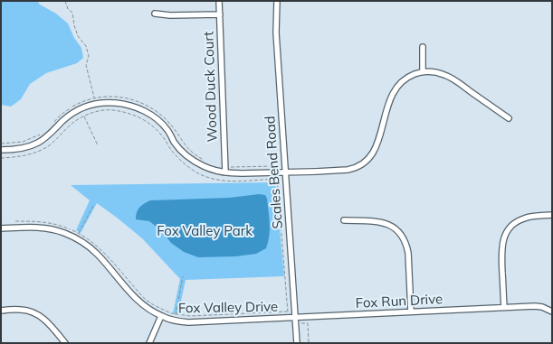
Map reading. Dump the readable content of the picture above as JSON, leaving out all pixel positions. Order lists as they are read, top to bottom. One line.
{"streets":{"street":["Wood Duck Court","Scales Bend Road","Fox Run Drive","Fox Valley Drive"]},"crossings":[["Scales Bend Road","Fox Run Drive"],["Scales Bend Road","Fox Valley Drive"],["Fox Run Drive","Fox Valley Drive"]],"parks":["Fox Valley Park"]}
